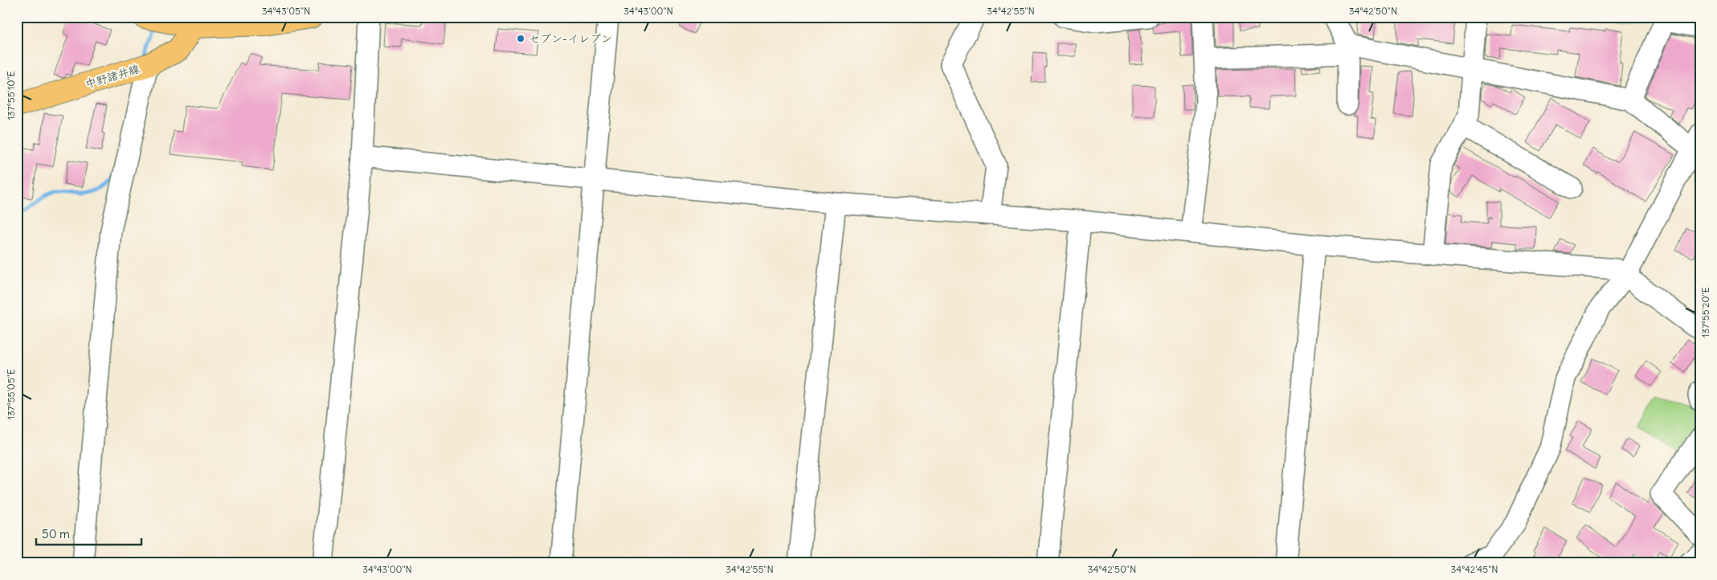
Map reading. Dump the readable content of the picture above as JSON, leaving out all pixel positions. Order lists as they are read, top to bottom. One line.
{"streets":{"main road":["中野諸井線"]},"places":["セブン-イレブン"],"scale_bar":"50 m","coordinates":["34°43'05\"N","34°43'00\"N","34°42'55\"N","34°42'50\"N","137°55'10\"E","137°55'20\"E","137°55'05\"E","34°42'45\"N"]}
